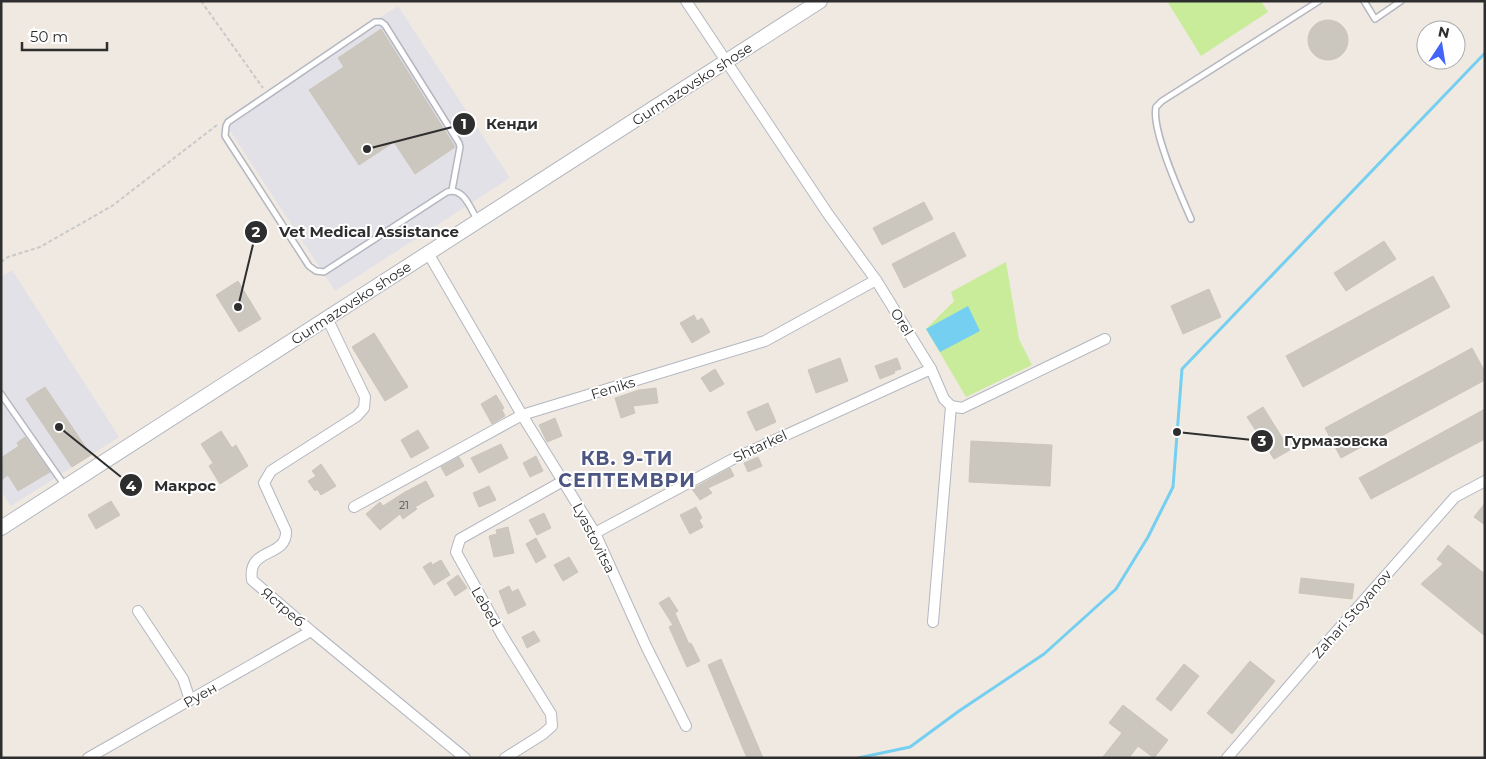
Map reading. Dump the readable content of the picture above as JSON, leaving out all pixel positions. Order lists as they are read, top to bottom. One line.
{"streets":{"street":["Gurmazovsko shose","Orel","Feniks","Shtarkel","Lyastovitsa","Ястреб","Lebed","Zahari Stoyanov","Руен"]},"crossings":[["Gurmazovsko shose","Orel"],["Gurmazovsko shose","Lyastovitsa"],["Gurmazovsko shose","Ястреб"],["Orel","Feniks"],["Orel","Shtarkel"],["Feniks","Lyastovitsa"],["Shtarkel","Lyastovitsa"],["Lyastovitsa","Lebed"],["Ястреб","Руен"]],"districts":["КВ. 9-ТИ СЕПТЕМВРИ"],"places":["Кенди","Vet Medical Assistance","Макрос","Гурмазовска"],"house_numbers":["21"],"scale_bar":"50 m","north":"top"}
